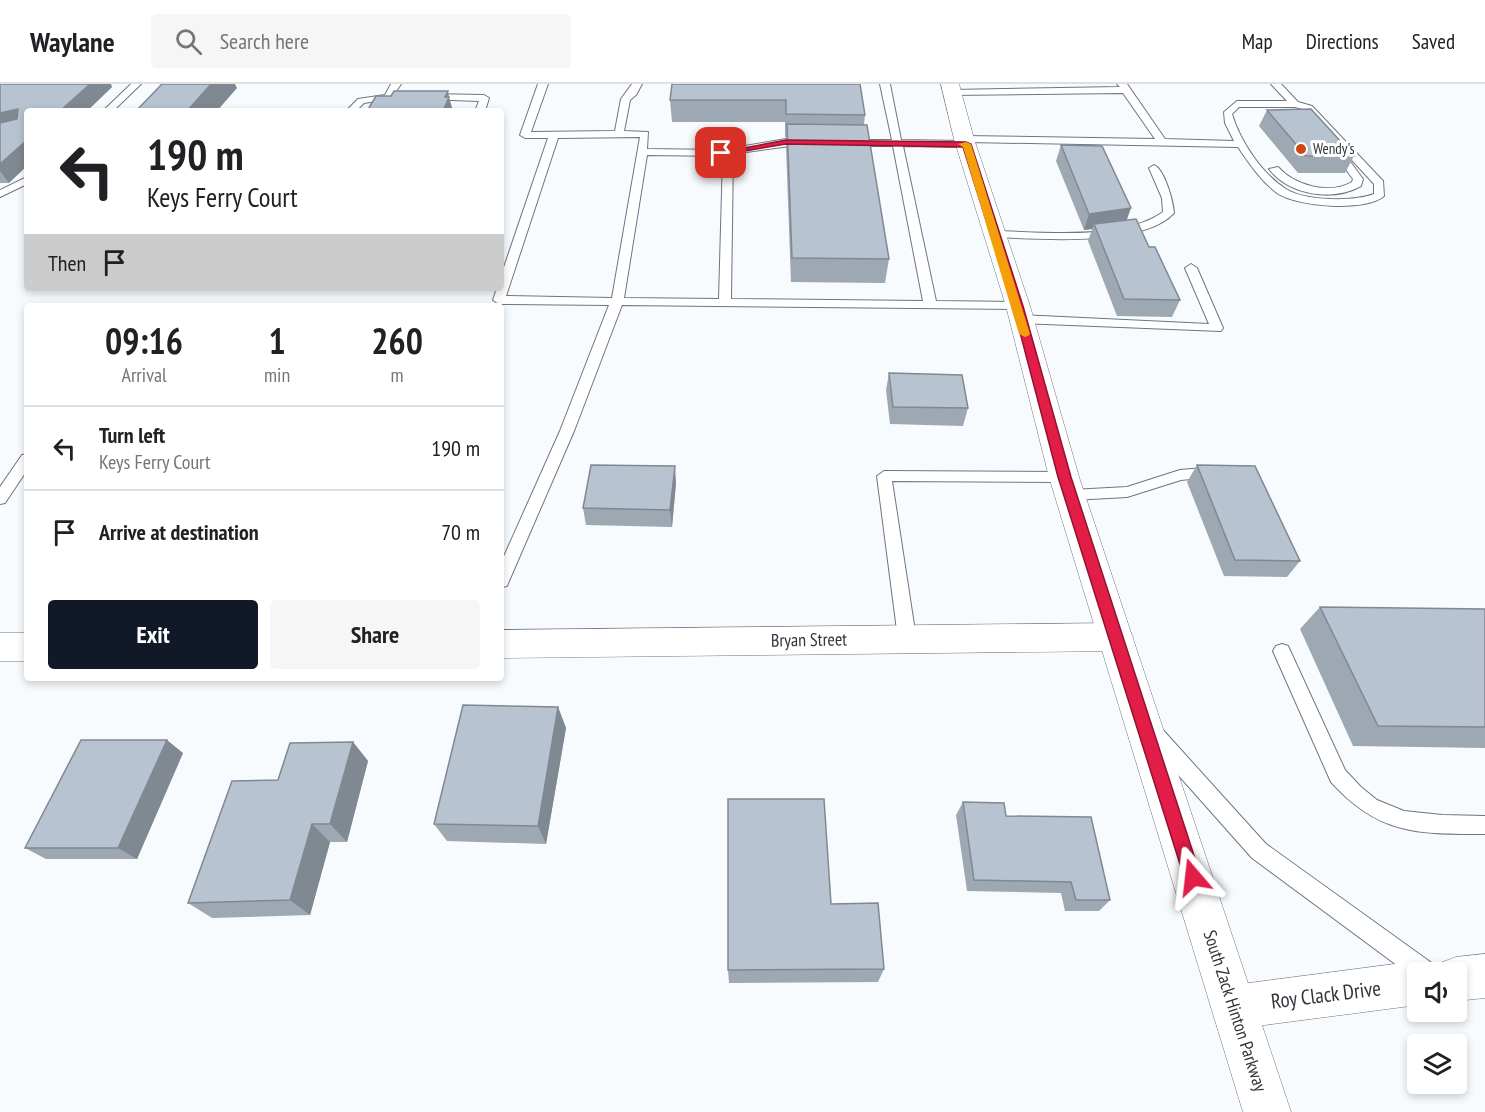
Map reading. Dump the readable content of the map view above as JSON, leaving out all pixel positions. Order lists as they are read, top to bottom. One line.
{"streets":{"main road":["Bryan Street","Roy Clack Drive","South Zack Hinton Parkway"]},"crossings":[["Bryan Street","South Zack Hinton Parkway"],["Roy Clack Drive","South Zack Hinton Parkway"]],"places":["Wendy's"],"page":{"header":"Waylane","search":"Search here","nav":["Map","Directions","Saved"],"turn":["190 m","Keys Ferry Court"],"then":"Then","eta":["09:16","Arrival","1","min","260","m"],"list":[{"name":"Turn left","note":"Keys Ferry Court","value":"190 m"},{"name":"Arrive at destination","value":"70 m"}],"buttons":["Exit","Share"]}}
